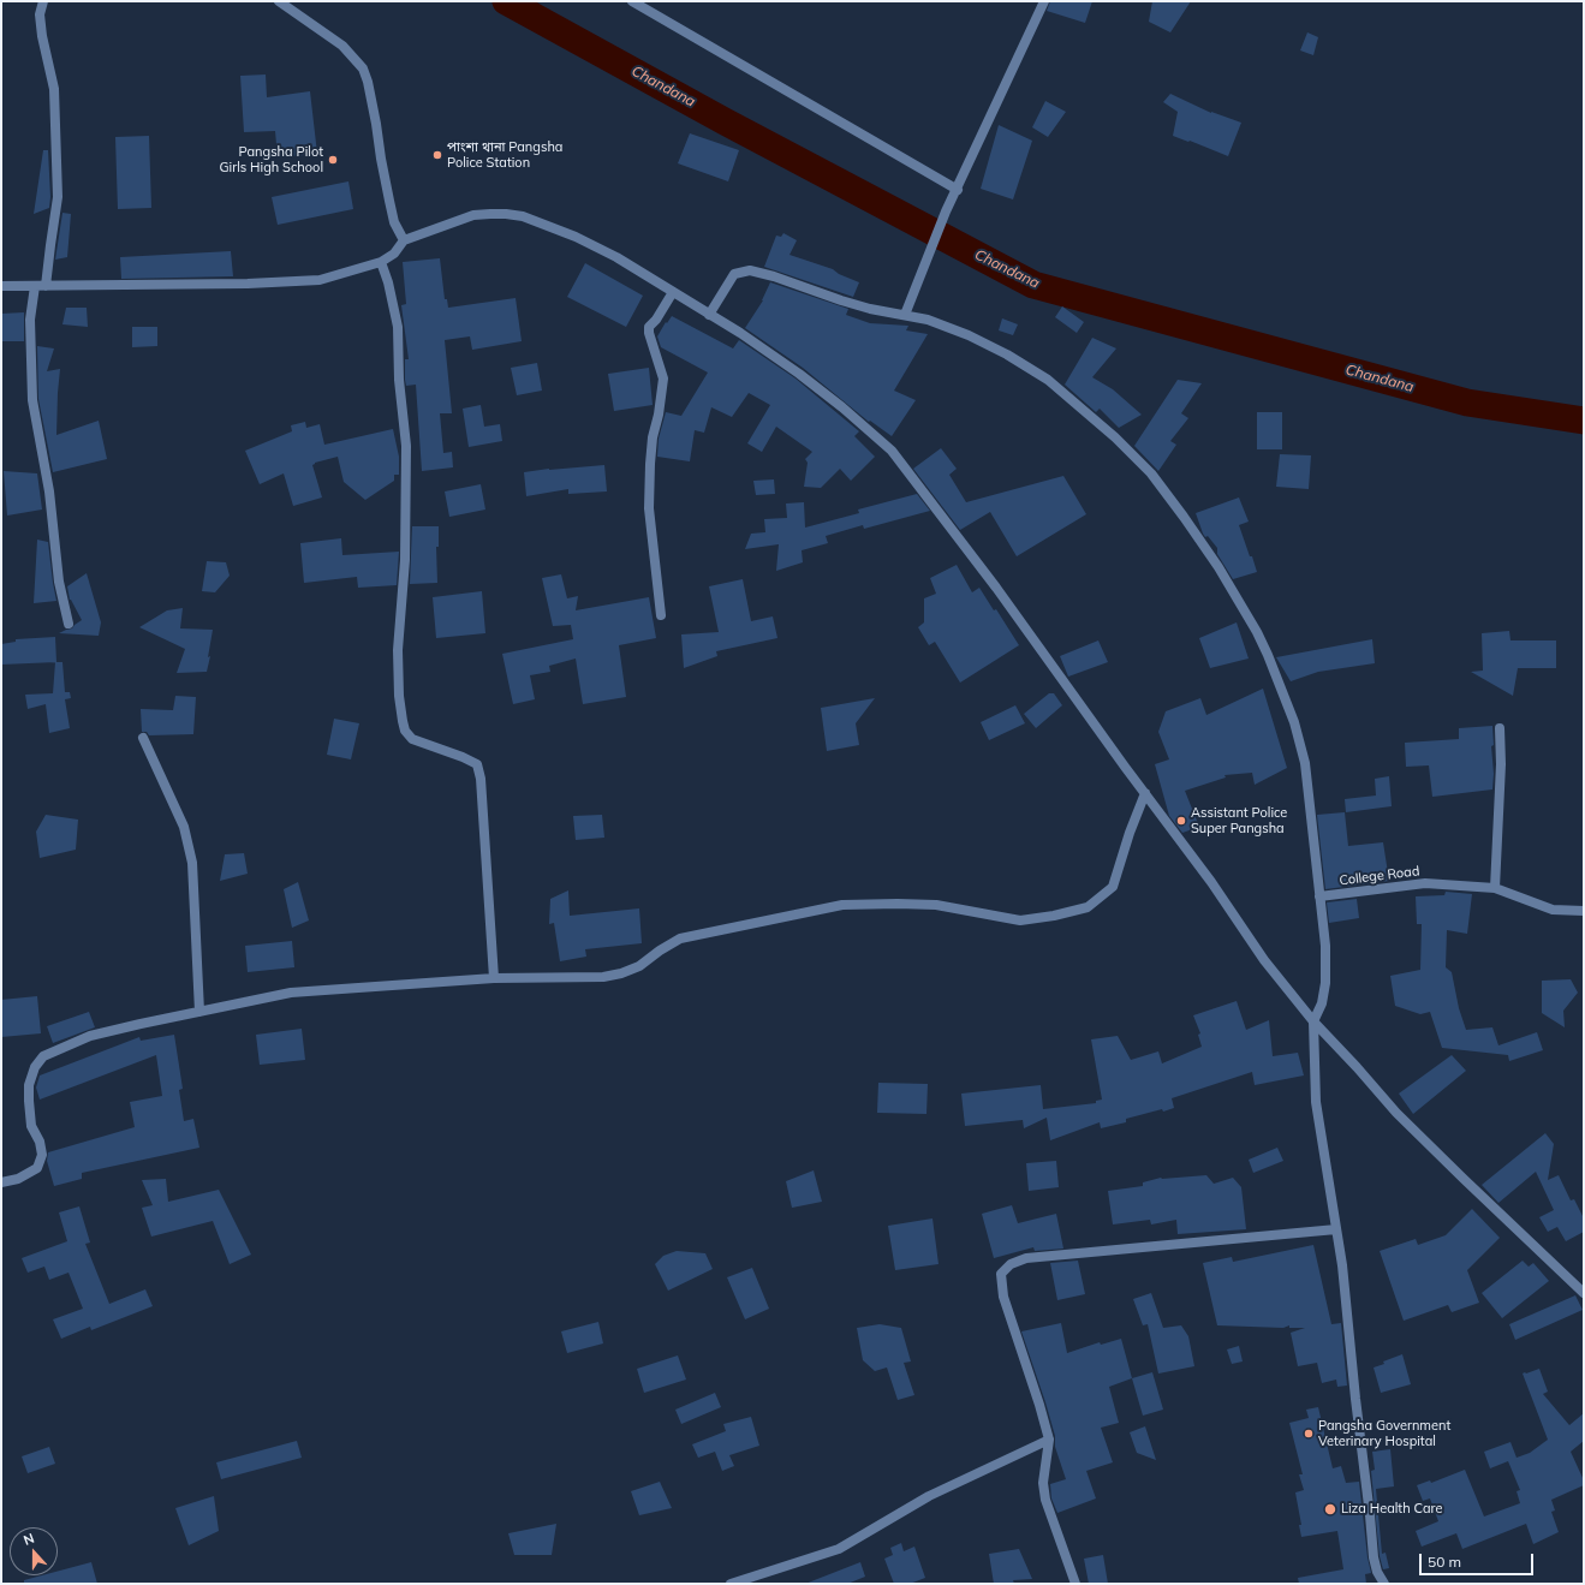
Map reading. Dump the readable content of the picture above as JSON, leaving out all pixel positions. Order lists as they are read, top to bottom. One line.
{"streets":{"street":["College Road"]},"water":["Chandana"],"places":["পাংশা থানা Pangsha Police Station","Pangsha Pilot Girls High School","Assistant Police Super Pangsha","Pangsha Government Veterinary Hospital","Liza Health Care"],"scale_bar":"50 m","north":"top"}
